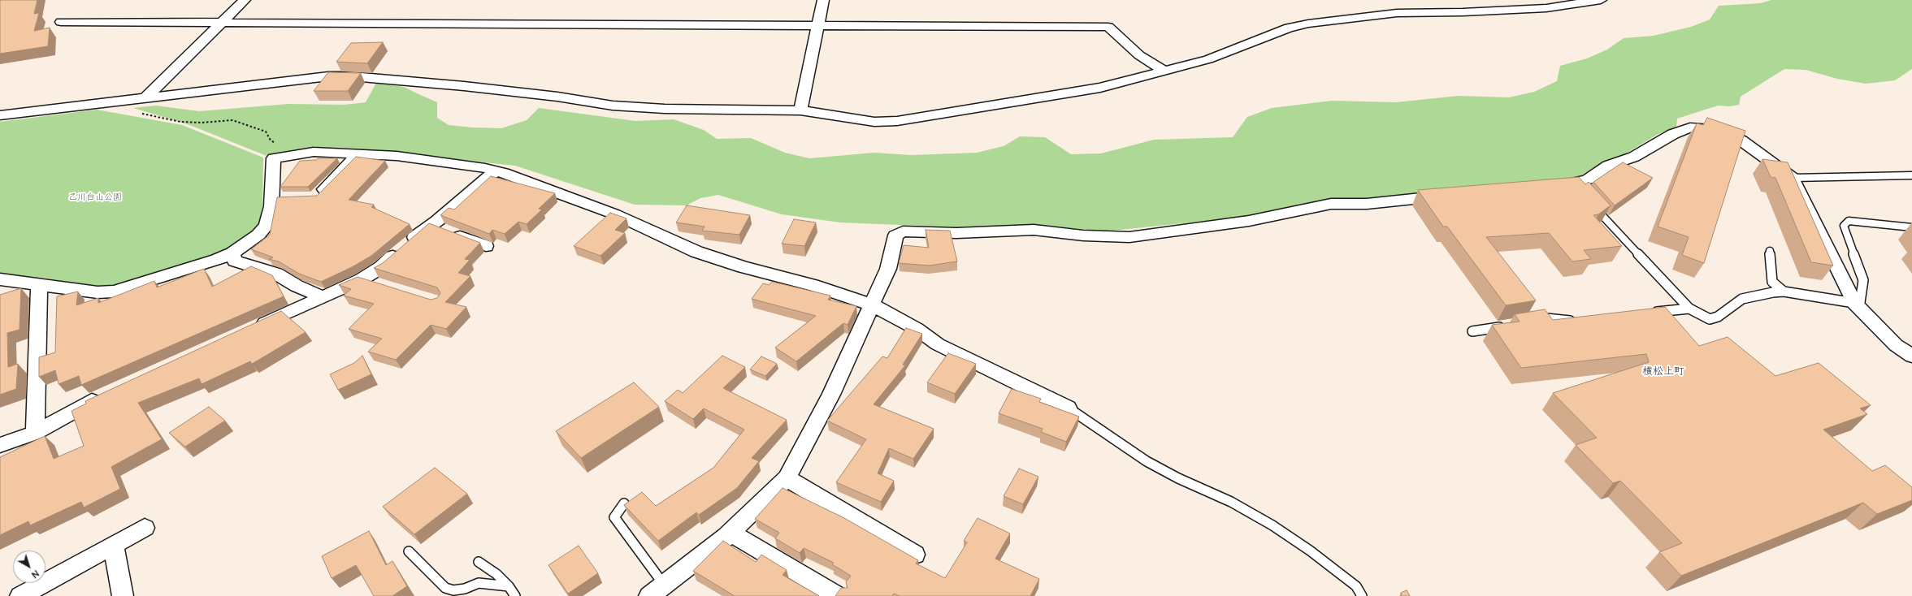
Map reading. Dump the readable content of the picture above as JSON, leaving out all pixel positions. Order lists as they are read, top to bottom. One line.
{"districts":["横松上町"],"parks":["乙川白山公園"],"north":"bottom right"}
